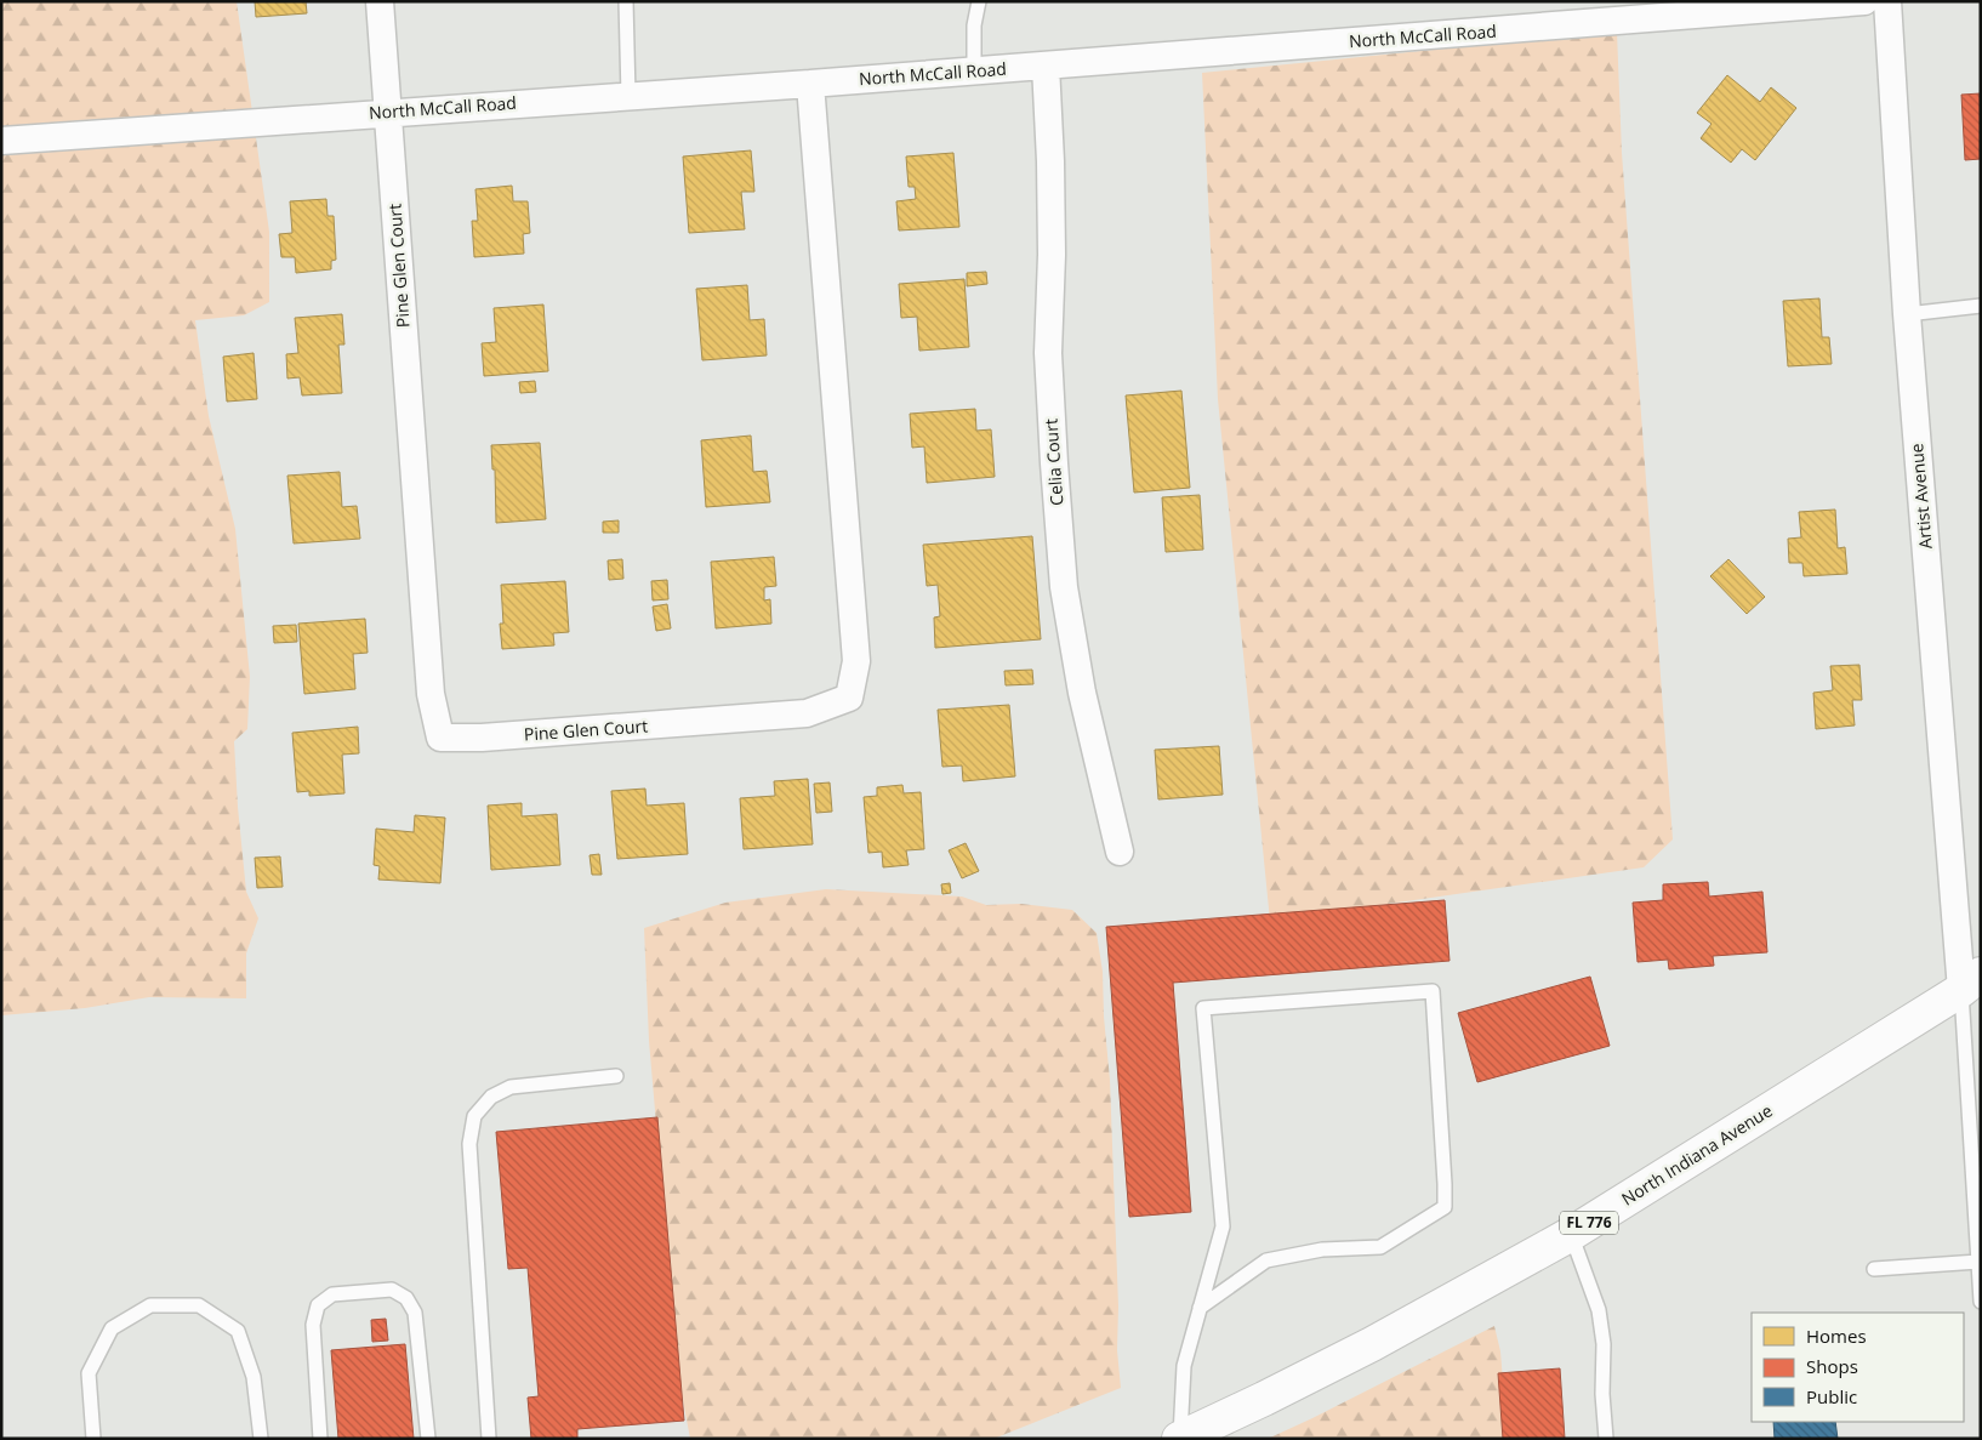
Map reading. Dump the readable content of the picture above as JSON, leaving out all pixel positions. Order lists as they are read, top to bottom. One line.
{"streets":{"main road":["North Indiana Avenue","FL 776"],"street":["North McCall Road","Pine Glen Court","Celia Court","Artist Avenue"]},"crossings":[["North McCall Road","Pine Glen Court"],["North McCall Road","Celia Court"],["Artist Avenue","North Indiana Avenue"]],"legend":["Homes","Shops","Public"]}
